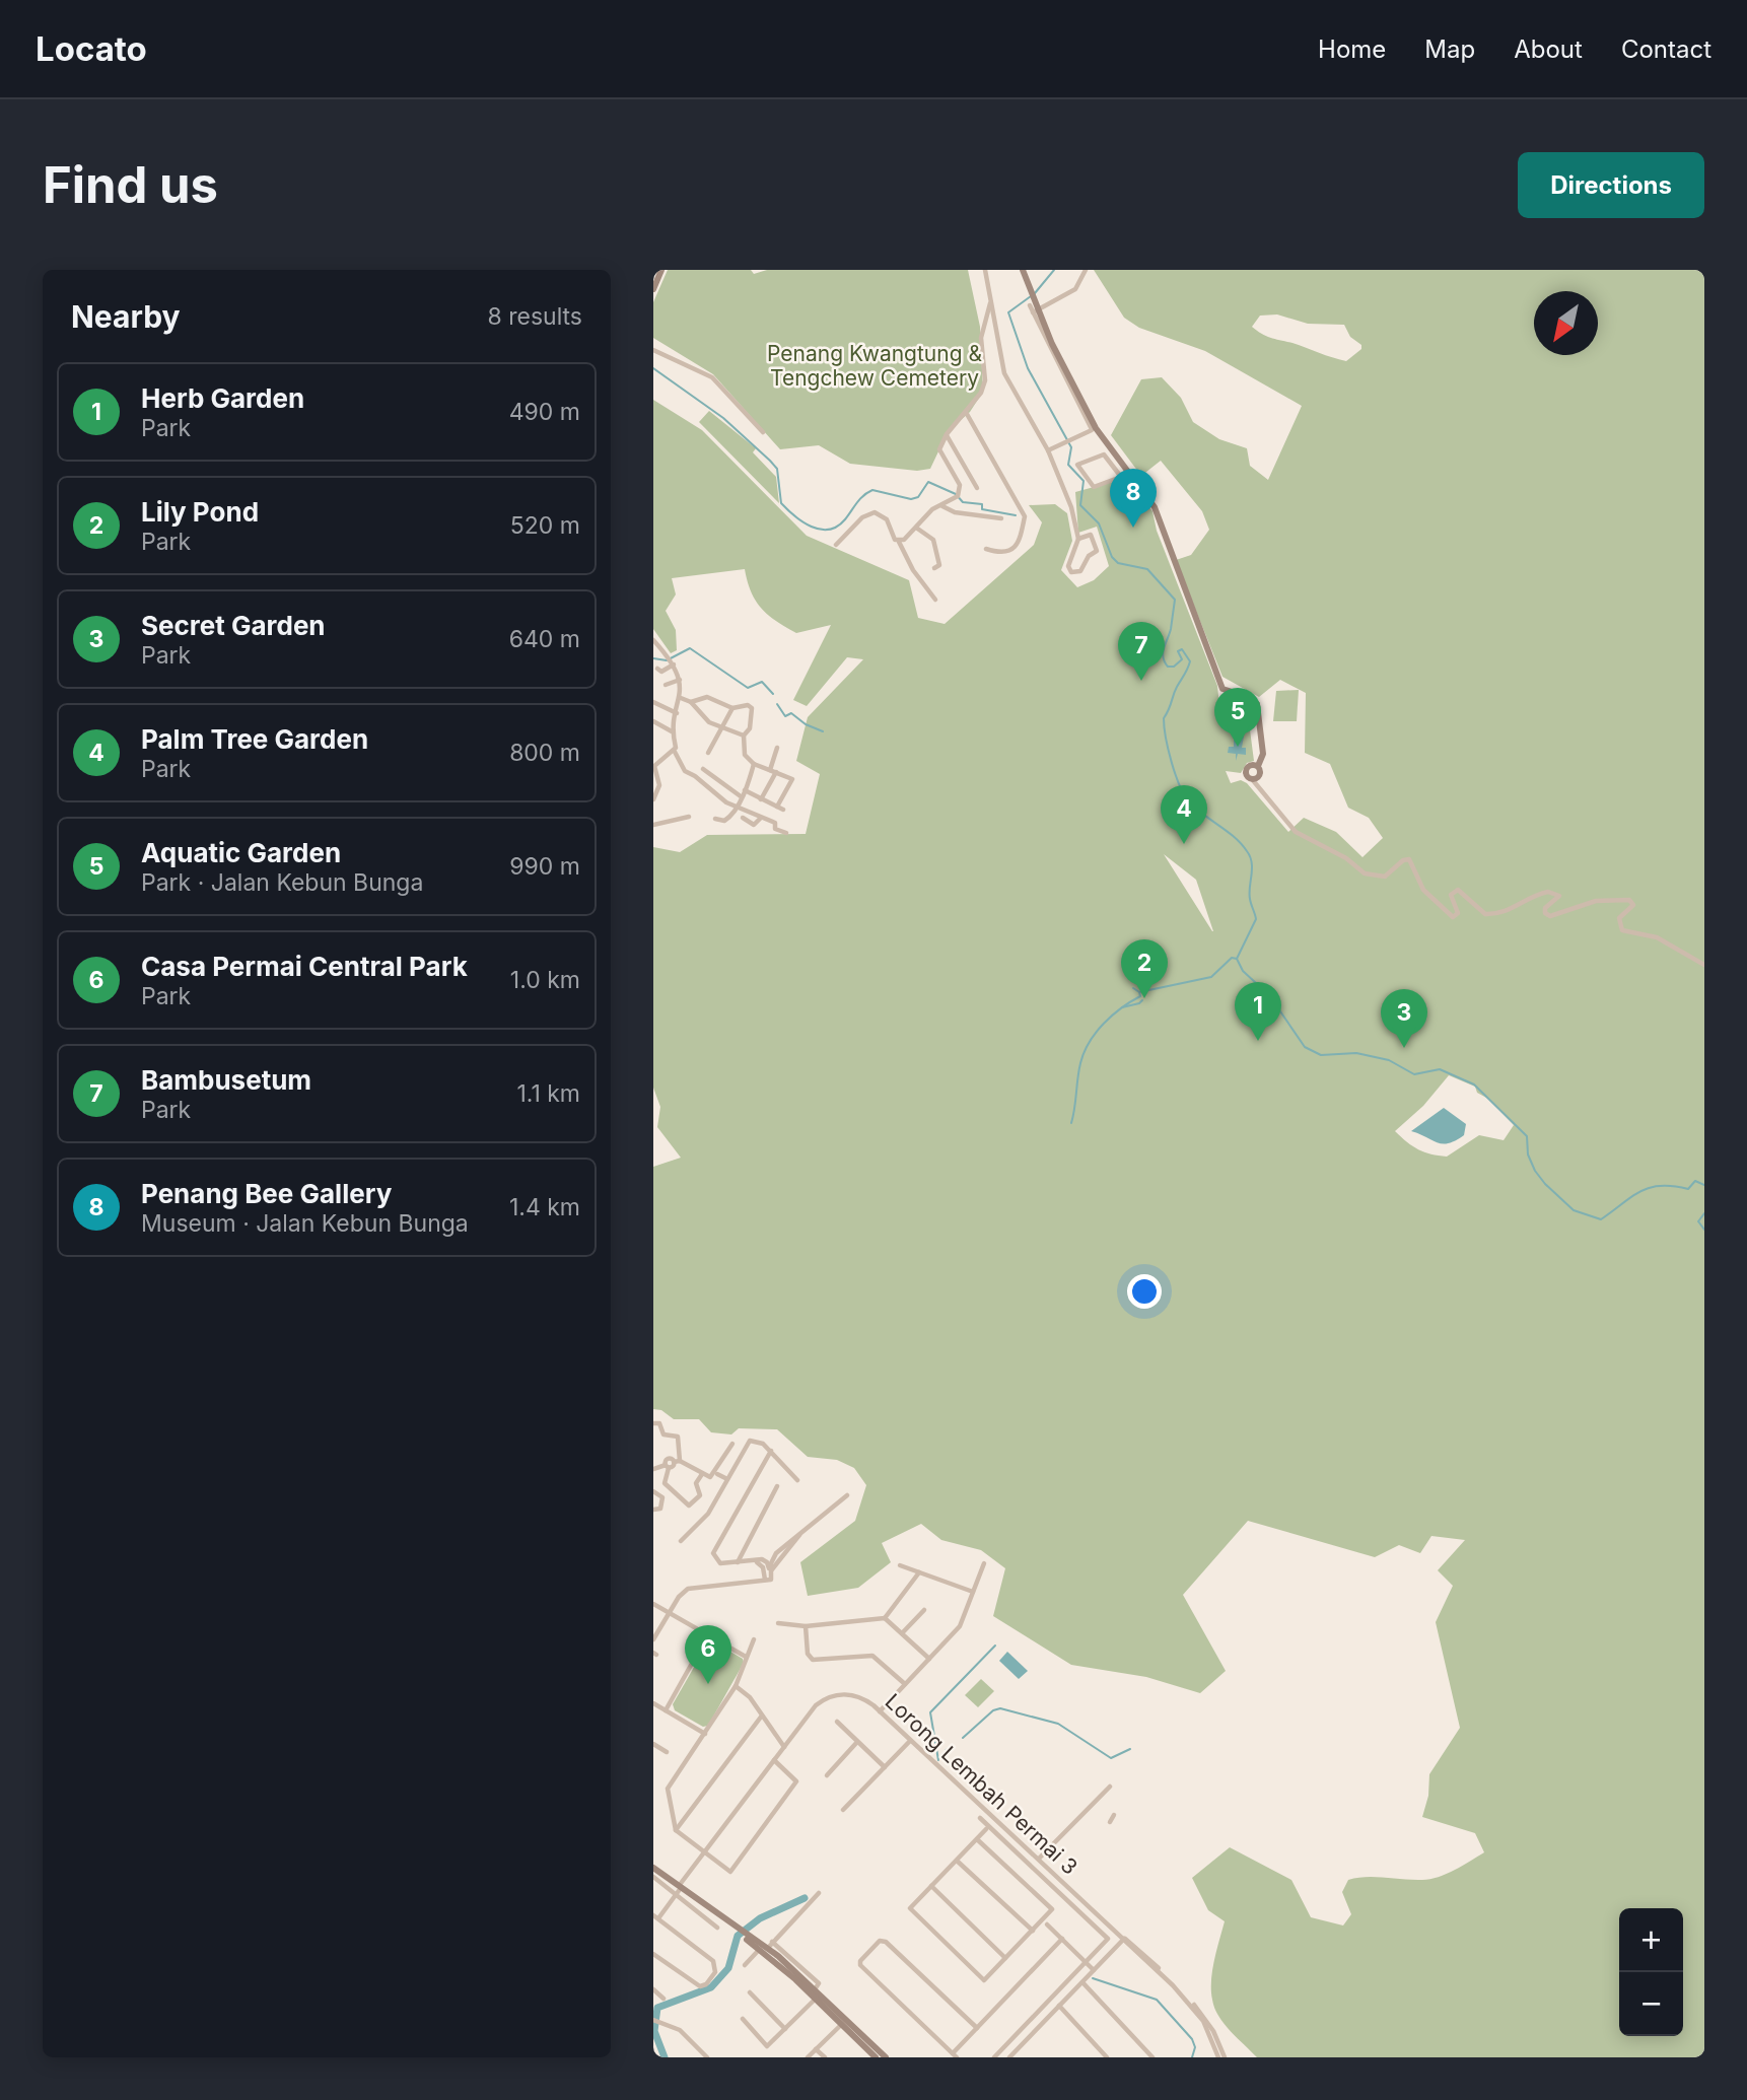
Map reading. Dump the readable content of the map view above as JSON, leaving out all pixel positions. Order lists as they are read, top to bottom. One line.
{"streets":{"street":["Lorong Lembah Permai 3"]},"parks":["Penang Kwangtung & Tengchew Cemetery"],"north":"bottom left","page":{"header":"Locato","nav":["Home","Map","About","Contact"],"buttons":"Directions","title":"Find us","heading":["Nearby","8 results"],"list":[{"mark":"1","name":"Herb Garden","note":"Park","value":"490 m"},{"mark":"2","name":"Lily Pond","note":"Park","value":"520 m"},{"mark":"3","name":"Secret Garden","note":"Park","value":"640 m"},{"mark":"4","name":"Palm Tree Garden","note":"Park","value":"800 m"},{"mark":"5","name":"Aquatic Garden","note":"Park · Jalan Kebun Bunga","value":"990 m"},{"mark":"6","name":"Casa Permai Central Park","note":"Park","value":"1.0 km"},{"mark":"7","name":"Bambusetum","note":"Park","value":"1.1 km"},{"mark":"8","name":"Penang Bee Gallery","note":"Museum · Jalan Kebun Bunga","value":"1.4 km"}],"pins":["8","7","5","4","2","1","3","6"],"map_buttons":["+","−"]}}
